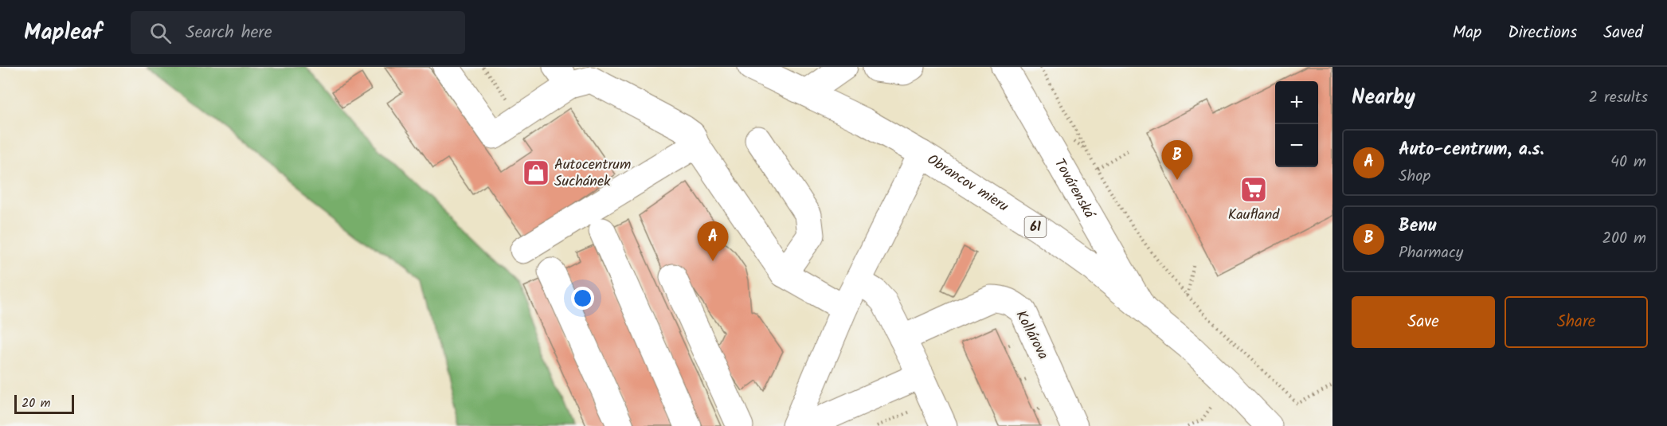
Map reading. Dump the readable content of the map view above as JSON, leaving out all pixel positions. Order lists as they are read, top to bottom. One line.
{"streets":{"street":["Obrancov mieru","Továrenská","61","Kollárova"]},"crossings":[["Obrancov mieru","Továrenská"]],"places":{"shop":["Autocentrum Suchánek"],"supermarket":["Kaufland"]},"scale_bar":"20 m","page":{"header":"Mapleaf","search":"Search here","nav":["Map","Directions","Saved"],"heading":["Nearby","2 results"],"map_buttons":["+","−"],"list":[{"mark":"A","name":"Auto-centrum, a.s.","note":"Shop","value":"40 m"},{"mark":"B","name":"Benu","note":"Pharmacy","value":"200 m"}],"pins":["B","A"],"buttons":["Save","Share"],"scale":"20 m"}}
